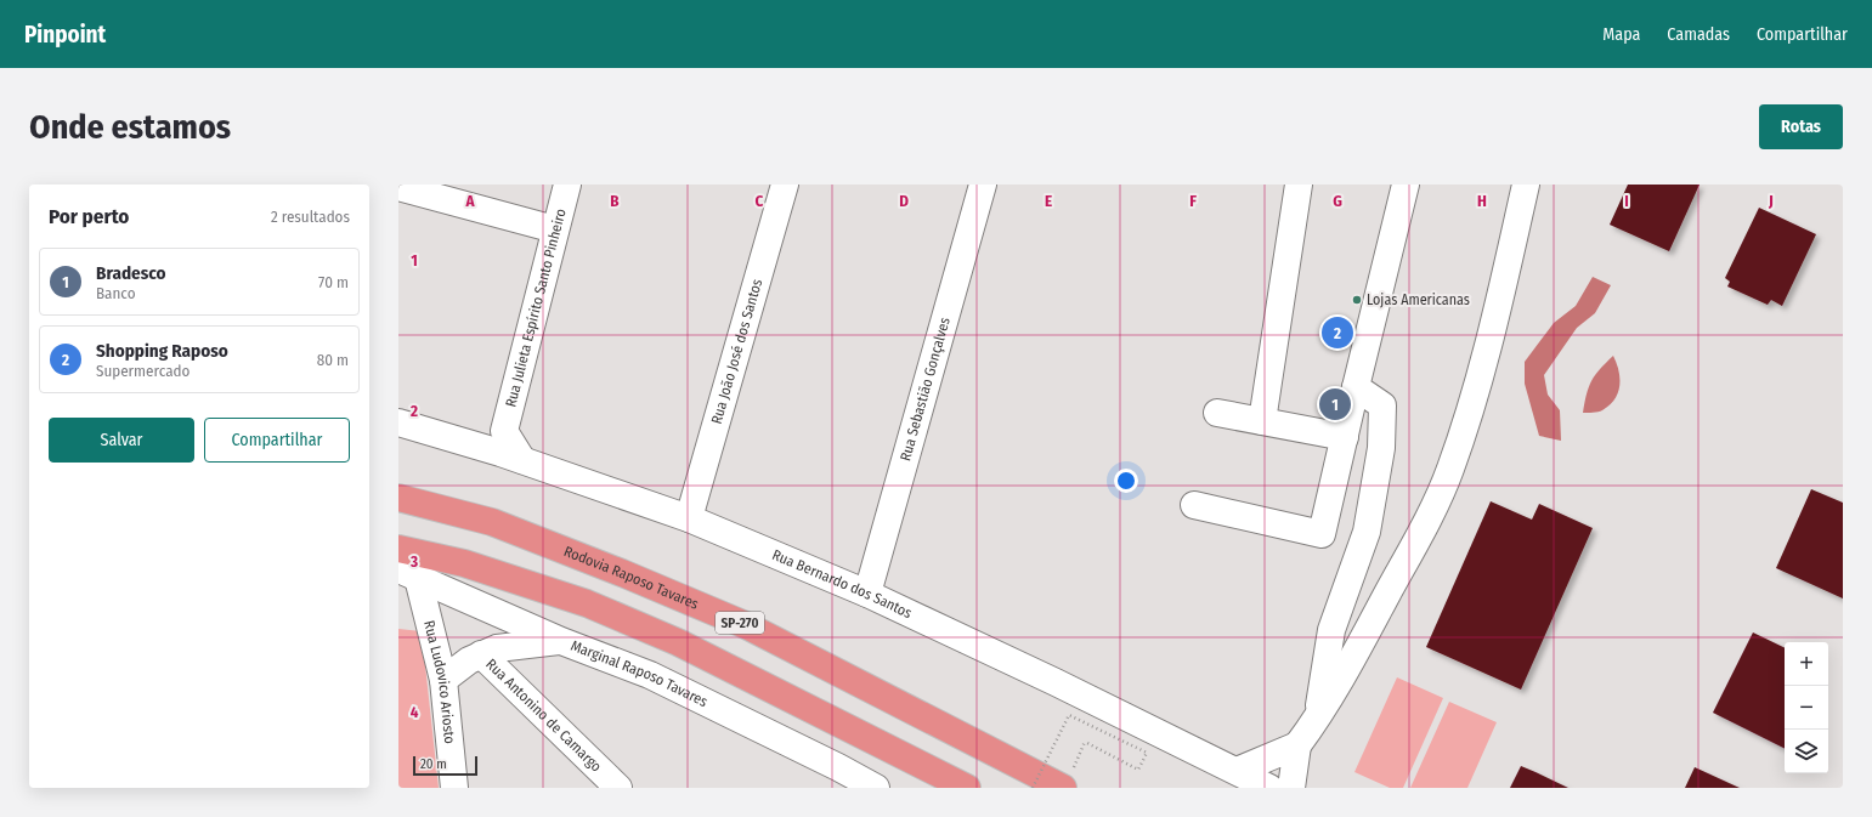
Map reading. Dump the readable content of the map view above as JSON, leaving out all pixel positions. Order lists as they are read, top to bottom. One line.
{"streets":{"highway":["Rodovia Raposo Tavares","SP-270"],"street":["Rua Julieta Espírito Santo Pinheiro","Rua João José dos Santos","Rua Sebastião Gonçalves","Rua Bernardo dos Santos","Marginal Raposo Tavares","Rua Ludovico Ariosto","Rua Antonino de Camargo"]},"crossings":[["Rua João José dos Santos","Rua Bernardo dos Santos"],["Rua Sebastião Gonçalves","Rua Bernardo dos Santos"],["Marginal Raposo Tavares","Rua Ludovico Ariosto"],["Rua Ludovico Ariosto","Rua Antonino de Camargo"]],"places":["Lojas Americanas"],"scale_bar":"20 m","page":{"header":"Pinpoint","nav":["Mapa","Camadas","Compartilhar"],"buttons":["Rotas",["Salvar","Compartilhar"]],"title":"Onde estamos","heading":["Por perto","2 resultados"],"list":[{"mark":"1","name":"Bradesco","note":"Banco","value":"70 m"},{"mark":"2","name":"Shopping Raposo","note":"Supermercado","value":"80 m"}],"pins":["2","1"],"map_buttons":["+","−"],"scale":"20 m"},"grid":{"columns":["A","B","C","D","E","F","G","H","I","J"],"rows":["1","2","3","4"]}}
